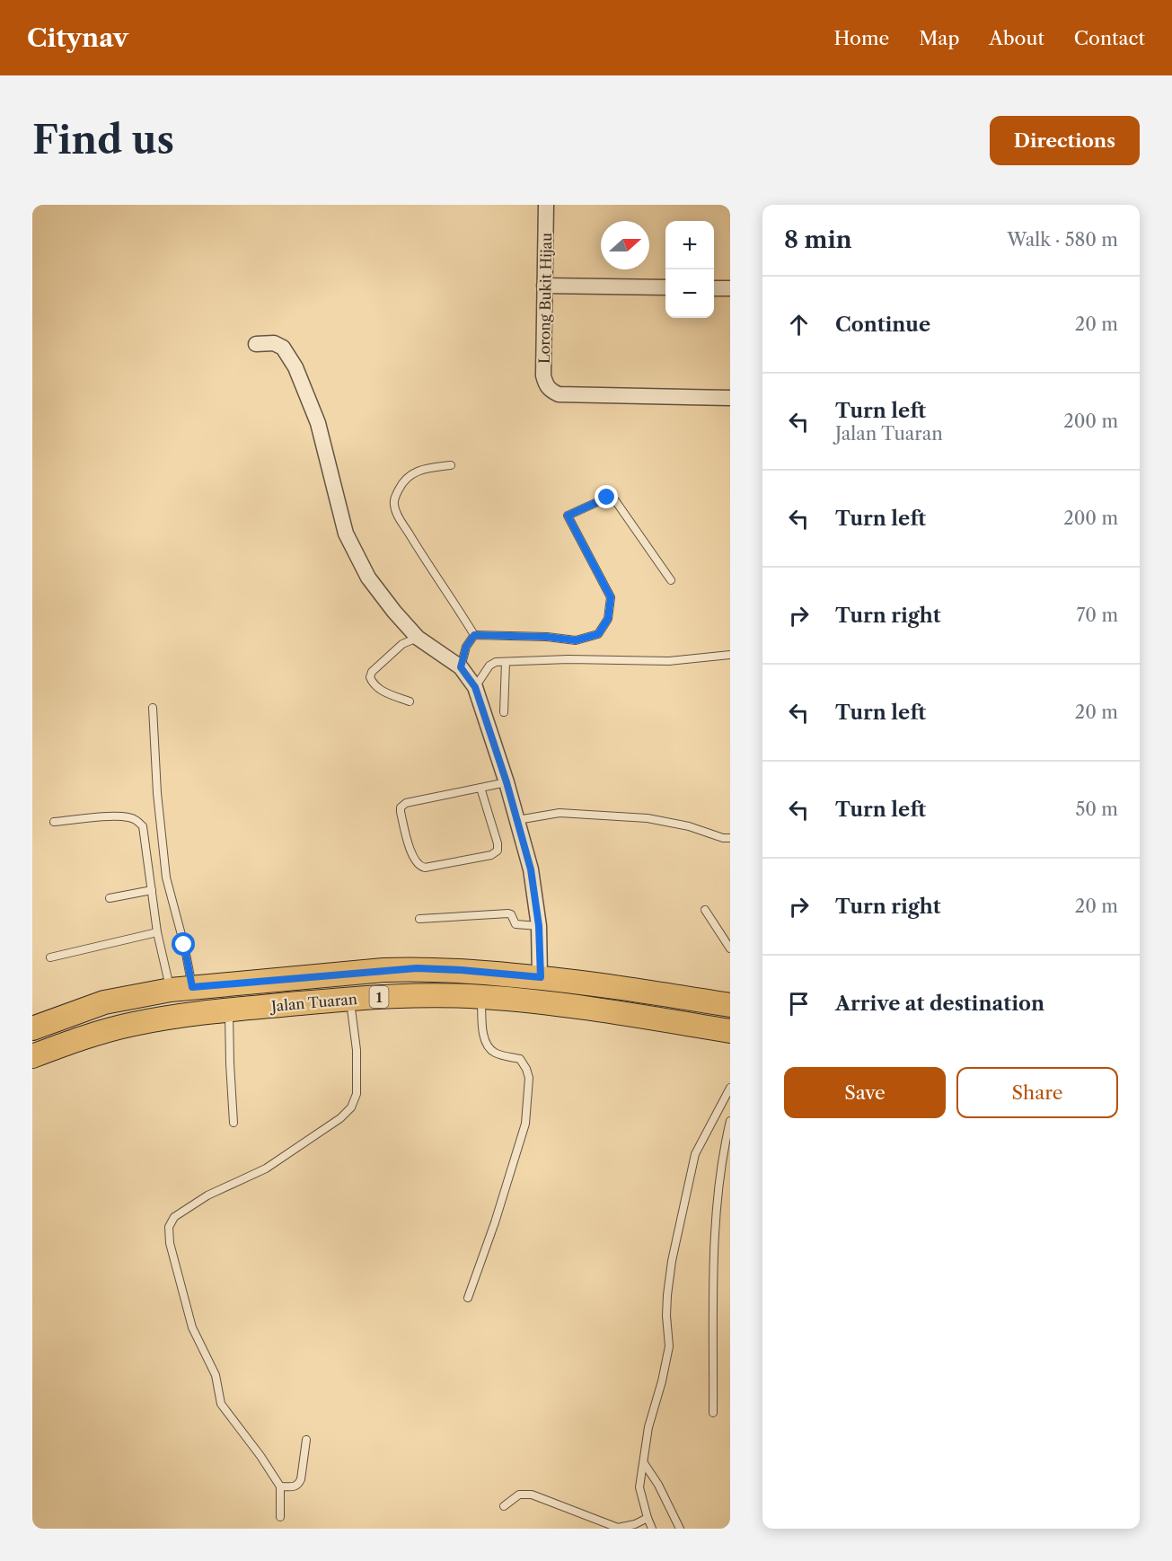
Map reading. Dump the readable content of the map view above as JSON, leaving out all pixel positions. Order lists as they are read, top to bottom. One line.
{"streets":{"main road":["1","Jalan Tuaran"],"street":["Lorong Bukit Hijau"]},"north":"right","page":{"header":"Citynav","nav":["Home","Map","About","Contact"],"buttons":["Directions",["Save","Share"]],"title":"Find us","heading":["8 min","Walk · 580 m"],"map_buttons":["+","−"],"list":[["Continue","20 m"],["Turn left","Jalan Tuaran","200 m"],["Turn left","200 m"],["Turn right","70 m"],["Turn left","20 m"],["Turn left","50 m"],["Turn right","20 m"],"Arrive at destination"]}}
